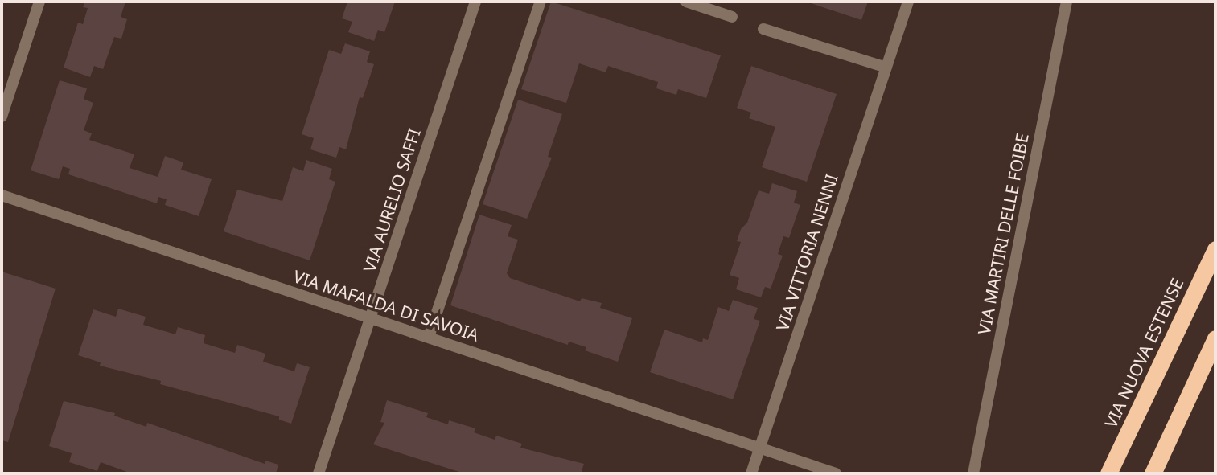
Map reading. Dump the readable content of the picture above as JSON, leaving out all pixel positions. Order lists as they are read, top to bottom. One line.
{"streets":{"highway":["VIA NUOVA ESTENSE"],"street":["VIA AURELIO SAFFI","VIA MARTIRI DELLE FOIBE","VIA VITTORIA NENNI","VIA MAFALDA DI SAVOIA"]},"crossings":[["VIA AURELIO SAFFI","VIA MAFALDA DI SAVOIA"],["VIA VITTORIA NENNI","VIA MAFALDA DI SAVOIA"]]}
